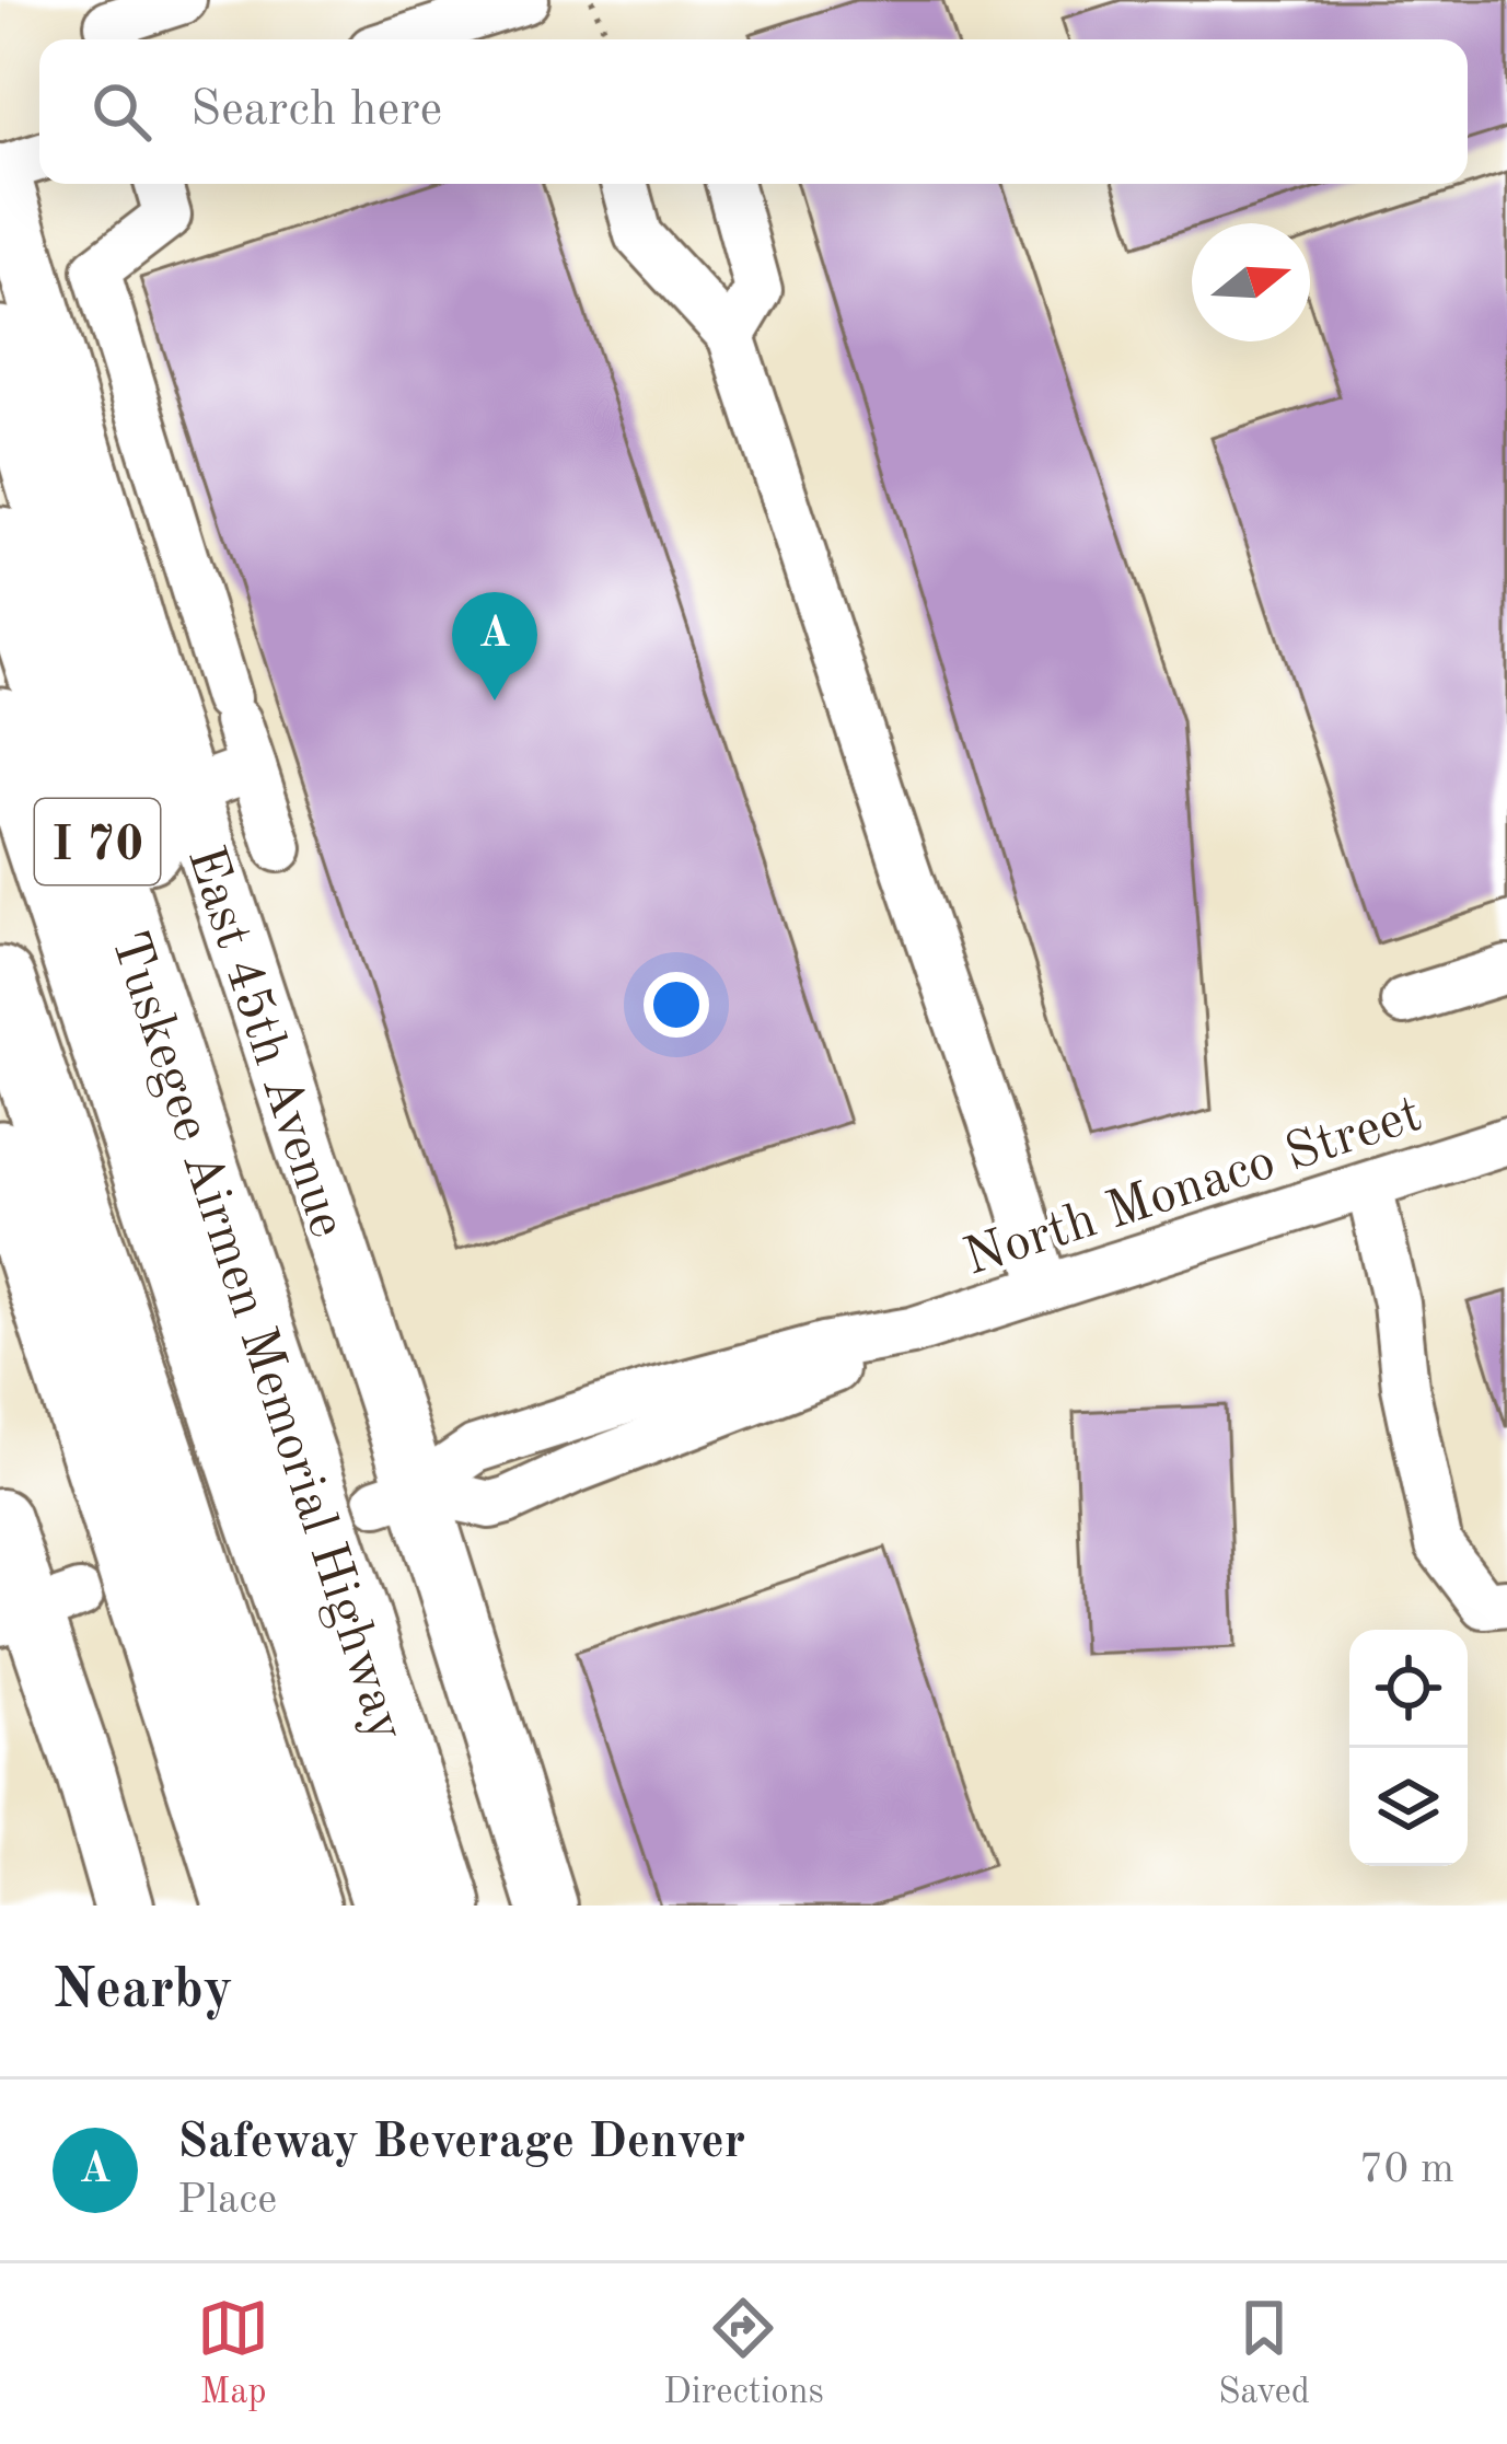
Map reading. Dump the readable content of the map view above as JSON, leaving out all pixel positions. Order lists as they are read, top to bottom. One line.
{"streets":{"highway":["I 70","Tuskegee Airmen Memorial Highway"],"main road":["East 45th Avenue"],"street":["North Monaco Street"]},"crossings":[["East 45th Avenue","North Monaco Street"]],"north":"right","page":{"search":"Search here","pins":"A","heading":"Nearby","list":[{"mark":"A","name":"Safeway Beverage Denver","note":"Place","value":"70 m"}],"nav":["Map","Directions","Saved"]}}
